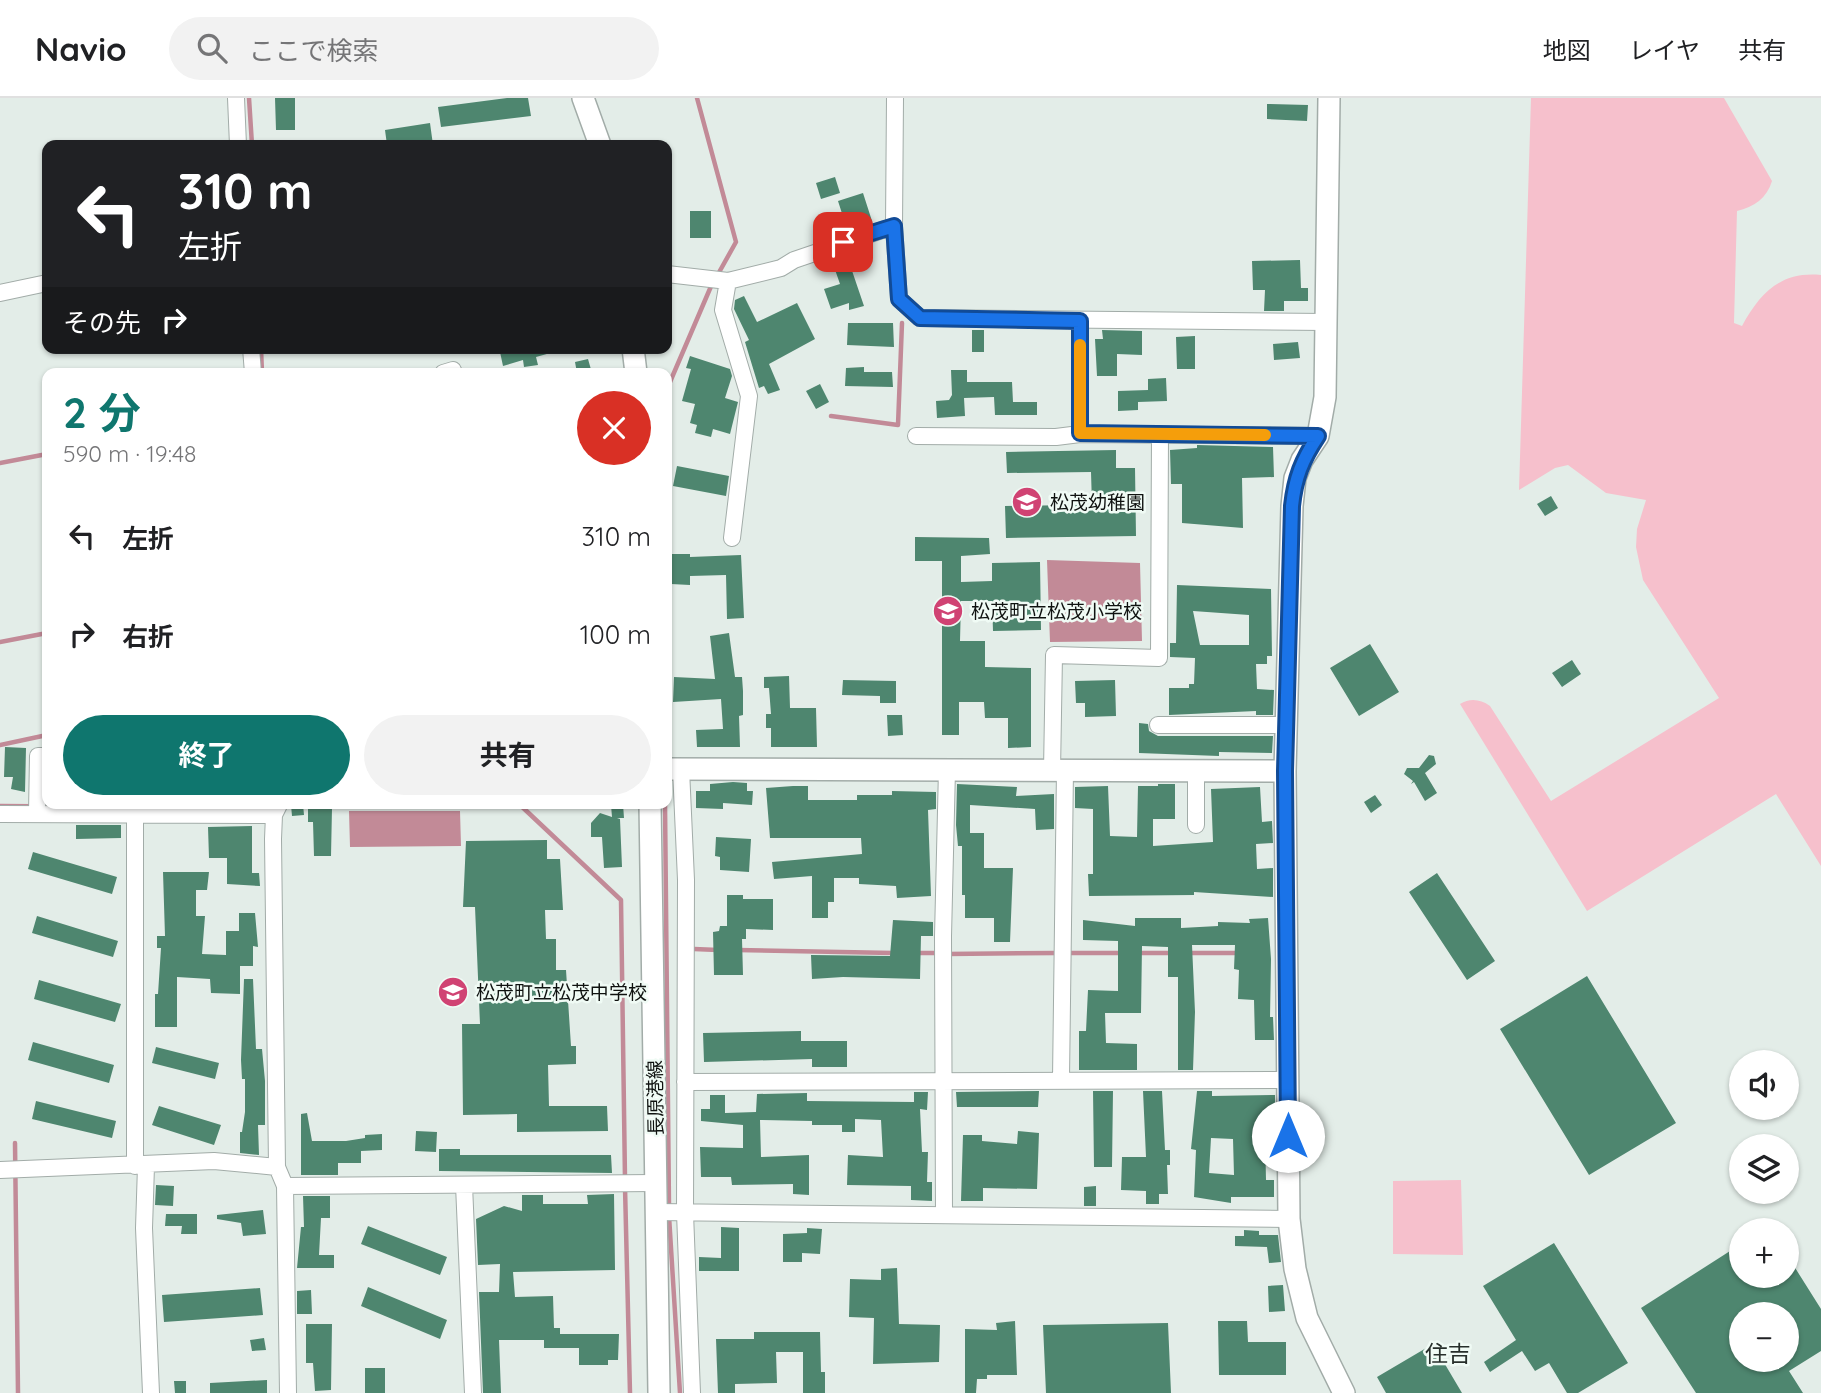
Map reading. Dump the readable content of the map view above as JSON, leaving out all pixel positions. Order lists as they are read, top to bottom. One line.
{"streets":{"street":["長原港線"]},"districts":["住吉"],"places":{"school or university":["松茂幼稚園","松茂町立松茂小学校","松茂町立松茂中学校"]},"page":{"header":"Navio","search":"ここで検索","nav":["地図","レイヤ","共有"],"turn":["310 m","左折"],"then":"その先","heading":["2 分","590 m · 19:48"],"list":[{"name":"左折","value":"310 m"},{"name":"右折","value":"100 m"}],"buttons":["終了","共有"],"map_buttons":["+","−"]}}
